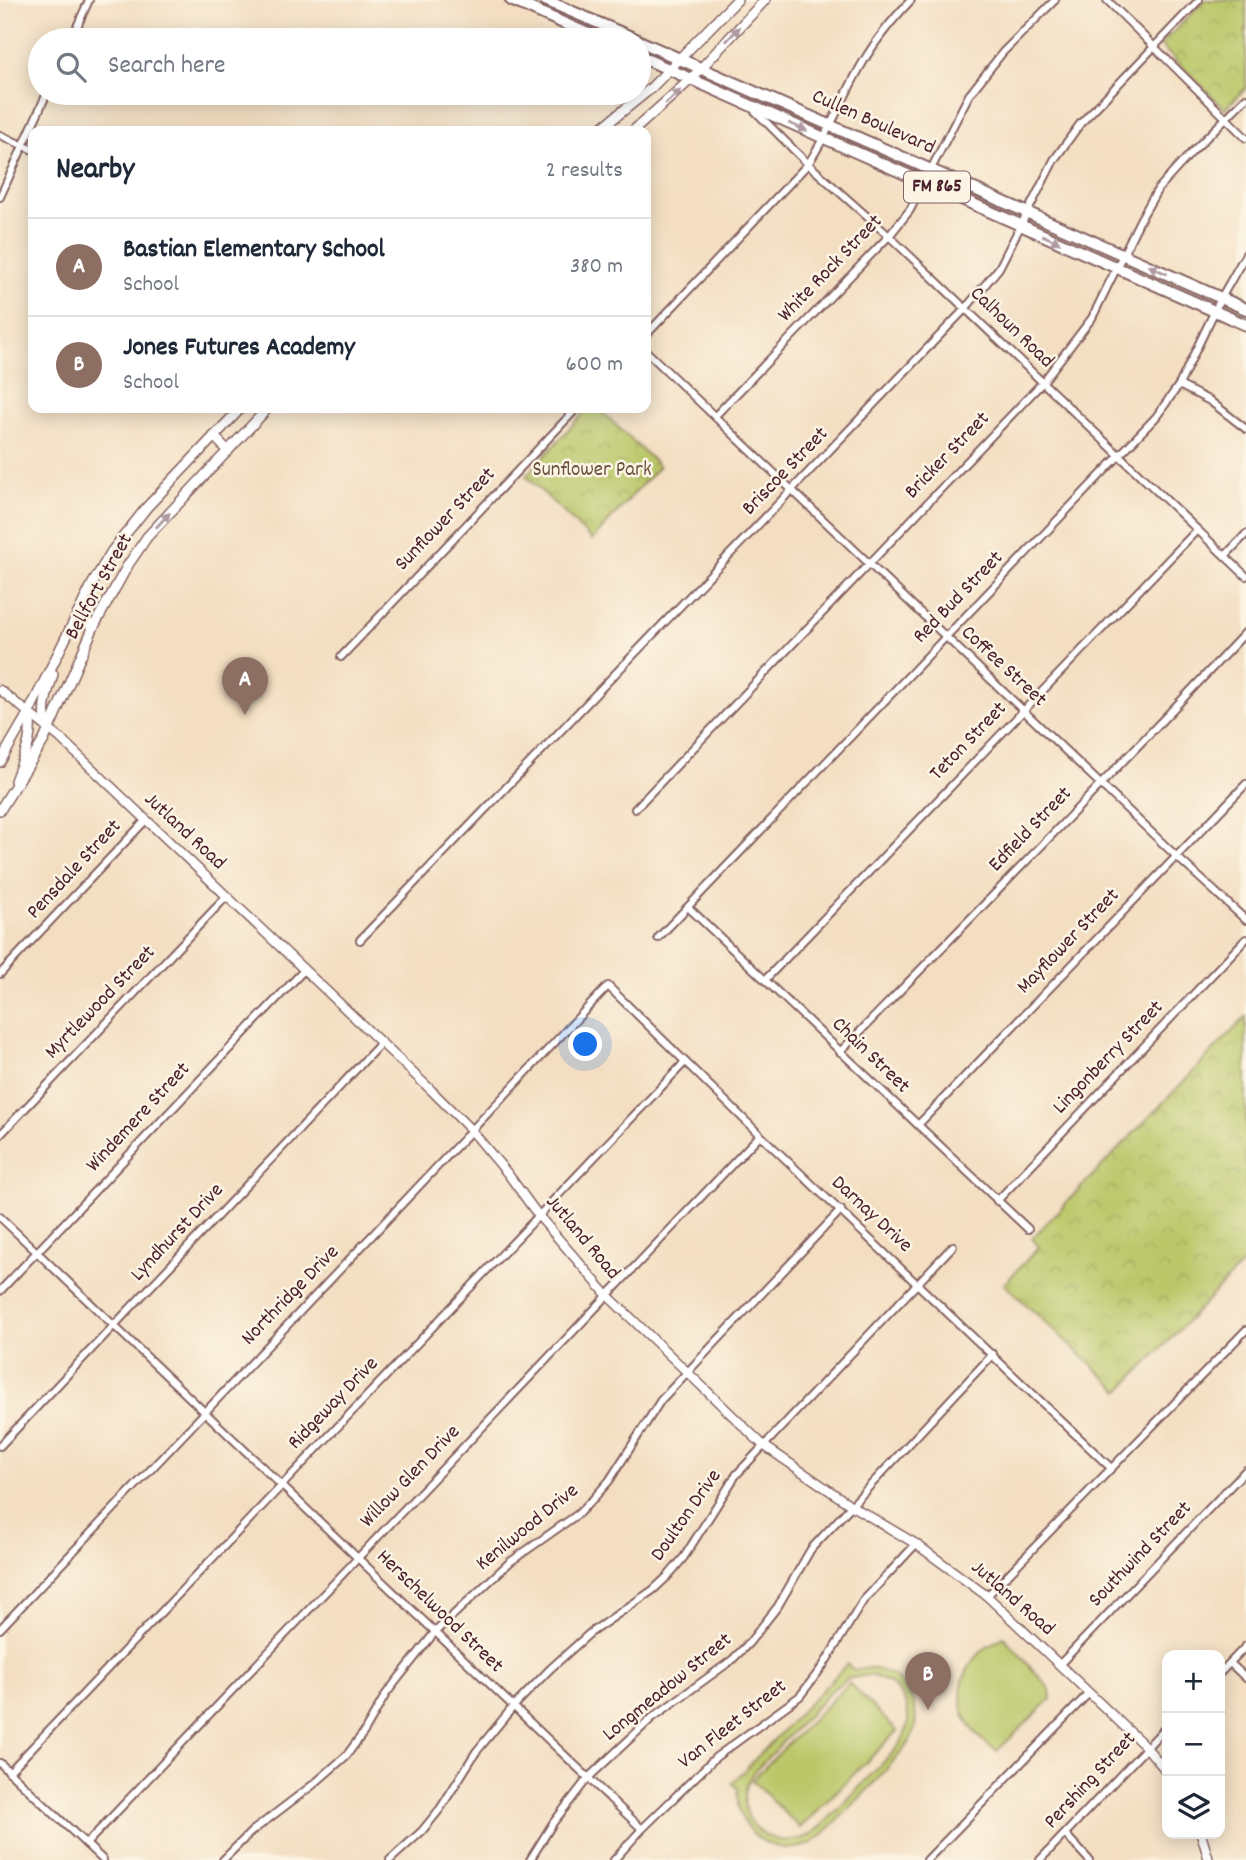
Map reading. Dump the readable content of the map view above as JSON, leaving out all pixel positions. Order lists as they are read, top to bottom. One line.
{"streets":{"main road":["Cullen Boulevard","FM 865","Bellfort Street"],"street":["White Rock Street","Calhoun Road","Bricker Street","Briscoe Street","Sunflower Street","Red Bud Street","Coffee Street","Teton Street","Edfield Street","Jutland Road","Pensdale Street","Mayflower Street","Myrtlewood Street","Chain Street","Lingonberry Street","Windemere Street","Darnay Drive","Lyndhurst Drive","Northridge Drive","Ridgeway Drive","Willow Glen Drive","Doulton Drive","Kenilwood Drive","Southwind Street","Herschelwood Street","Longmeadow Street","Van Fleet Street","Pershing Street"]},"crossings":[["Cullen Boulevard","White Rock Street"],["Cullen Boulevard","Calhoun Road"],["Cullen Boulevard","Bricker Street"],["Cullen Boulevard","Briscoe Street"],["Cullen Boulevard","Red Bud Street"],["White Rock Street","Calhoun Road"],["White Rock Street","Coffee Street"],["Calhoun Road","Bricker Street"],["Calhoun Road","Briscoe Street"],["Calhoun Road","Red Bud Street"],["Calhoun Road","Teton Street"],["Bricker Street","Coffee Street"],["Briscoe Street","Coffee Street"],["Bellfort Street","Jutland Road"],["Red Bud Street","Coffee Street"],["Red Bud Street","Chain Street"],["Coffee Street","Teton Street"],["Coffee Street","Edfield Street"],["Coffee Street","Mayflower Street"],["Teton Street","Chain Street"],["Edfield Street","Chain Street"],["Jutland Road","Pensdale Street"],["Jutland Road","Myrtlewood Street"],["Jutland Road","Windemere Street"],["Jutland Road","Lyndhurst Drive"],["Jutland Road","Northridge Drive"],["Jutland Road","Ridgeway Drive"],["Jutland Road","Willow Glen Drive"],["Jutland Road","Doulton Drive"],["Jutland Road","Kenilwood Drive"],["Jutland Road","Southwind Street"],["Jutland Road","Longmeadow Street"],["Jutland Road","Van Fleet Street"],["Jutland Road","Pershing Street"],["Mayflower Street","Chain Street"],["Chain Street","Lingonberry Street"],["Windemere Street","Herschelwood Street"],["Darnay Drive","Northridge Drive"],["Darnay Drive","Ridgeway Drive"],["Darnay Drive","Willow Glen Drive"],["Darnay Drive","Doulton Drive"],["Darnay Drive","Kenilwood Drive"],["Darnay Drive","Longmeadow Street"],["Lyndhurst Drive","Herschelwood Street"],["Northridge Drive","Herschelwood Street"],["Ridgeway Drive","Herschelwood Street"],["Willow Glen Drive","Herschelwood Street"],["Doulton Drive","Herschelwood Street"],["Kenilwood Drive","Herschelwood Street"],["Herschelwood Street","Longmeadow Street"],["Herschelwood Street","Van Fleet Street"]],"parks":["Sunflower Park"],"page":{"search":"Search here","heading":["Nearby","2 results"],"list":[{"mark":"A","name":"Bastian Elementary School","note":"School","value":"380 m"},{"mark":"B","name":"Jones Futures Academy","note":"School","value":"600 m"}],"pins":["A","B"],"map_buttons":["+","−"]}}
